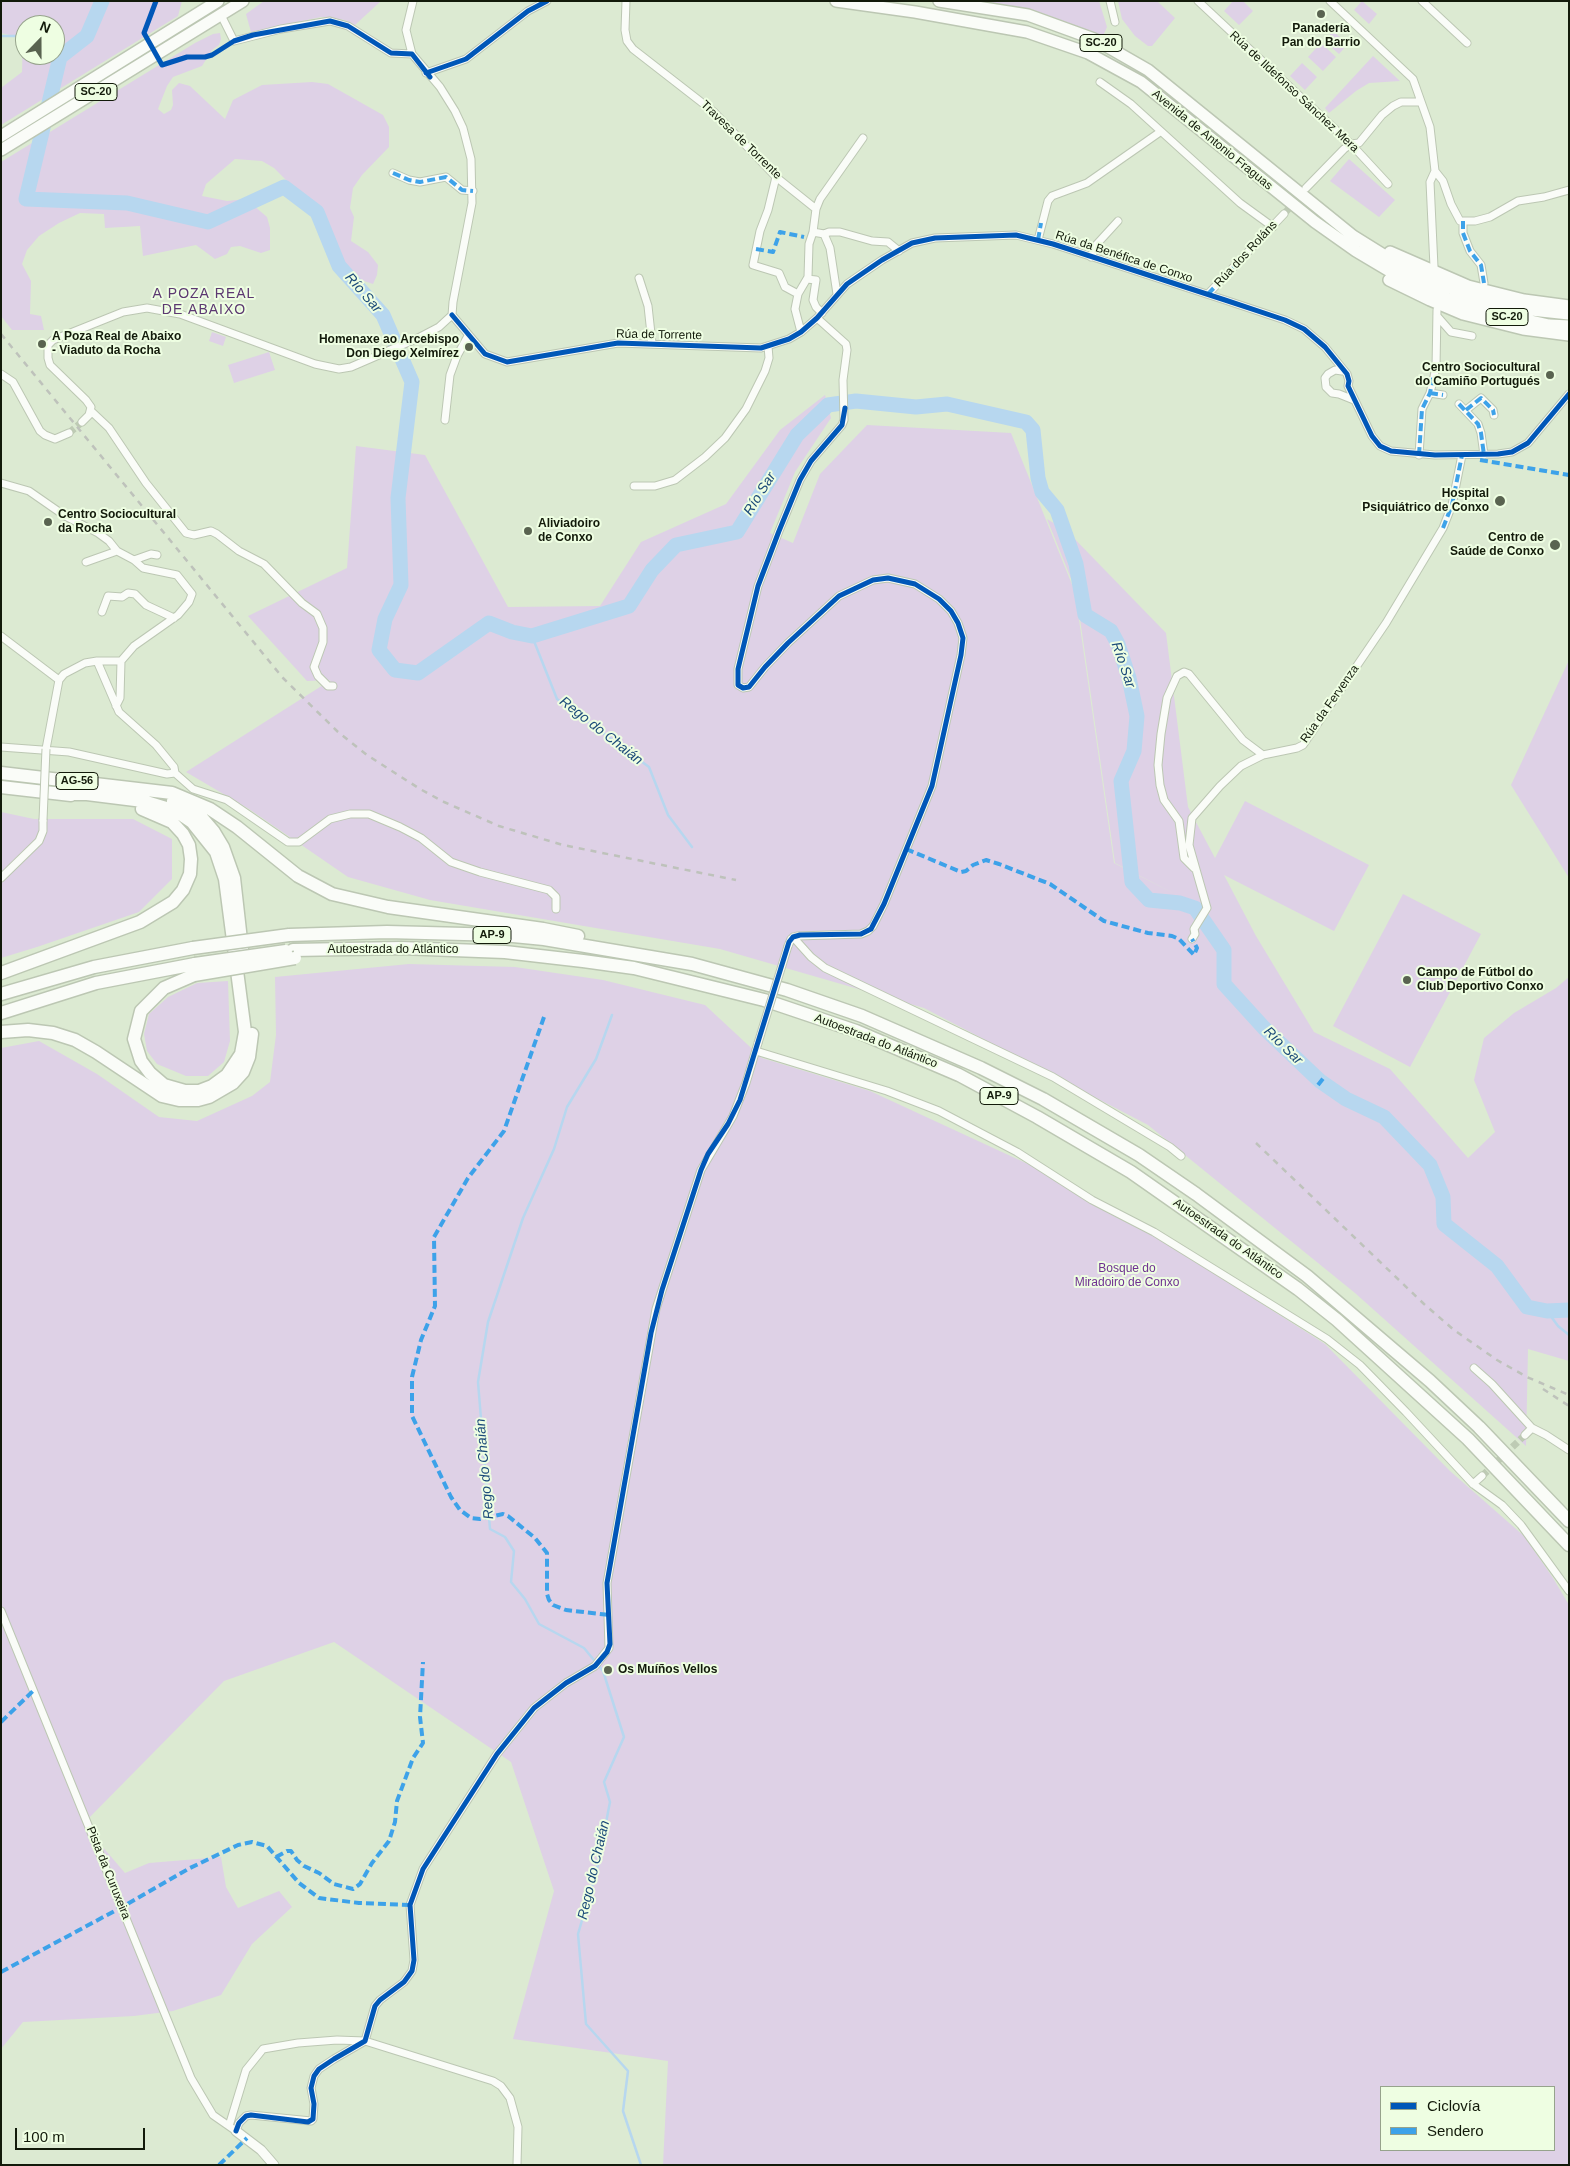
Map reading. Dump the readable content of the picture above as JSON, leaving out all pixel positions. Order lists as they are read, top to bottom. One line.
{"streets":{"highway":["SC-20","Avenida de Antonio Fraguas","AG-56","AP-9","Autoestrada do Atlántico"],"street":["Rúa de Ildefonso Sánchez Mera","Travesa de Torrente","Rúa dos Roláns","Rúa da Benéfica de Conxo","Rúa de Torrente","Rúa da Fervenza","Pista da Curuxeira"]},"crossings":[["Rúa dos Roláns","Rúa da Benéfica de Conxo"],["Rúa da Benéfica de Conxo","Rúa de Torrente"],["Rúa da Benéfica de Conxo","Rúa da Fervenza"]],"districts":["A POZA REAL DE ABAIXO"],"water":["Río Sar","Rego do Chaián"],"parks":["Bosque do Miradoiro de Conxo"],"places":["Panadería Pan do Barrio","A Poza Real de Abaixo - Viaduto da Rocha","Homenaxe ao Arcebispo Don Diego Xelmírez","Centro Sociocultural do Camiño Portugués","Hospital Psiquiátrico de Conxo","Centro Sociocultural da Rocha","Aliviadoiro de Conxo","Centro de Saúde de Conxo","Campo de Fútbol do Club Deportivo Conxo","Os Muíños Vellos"],"legend":["Ciclovía","Sendero"],"scale_bar":"100 m","north":"top"}
